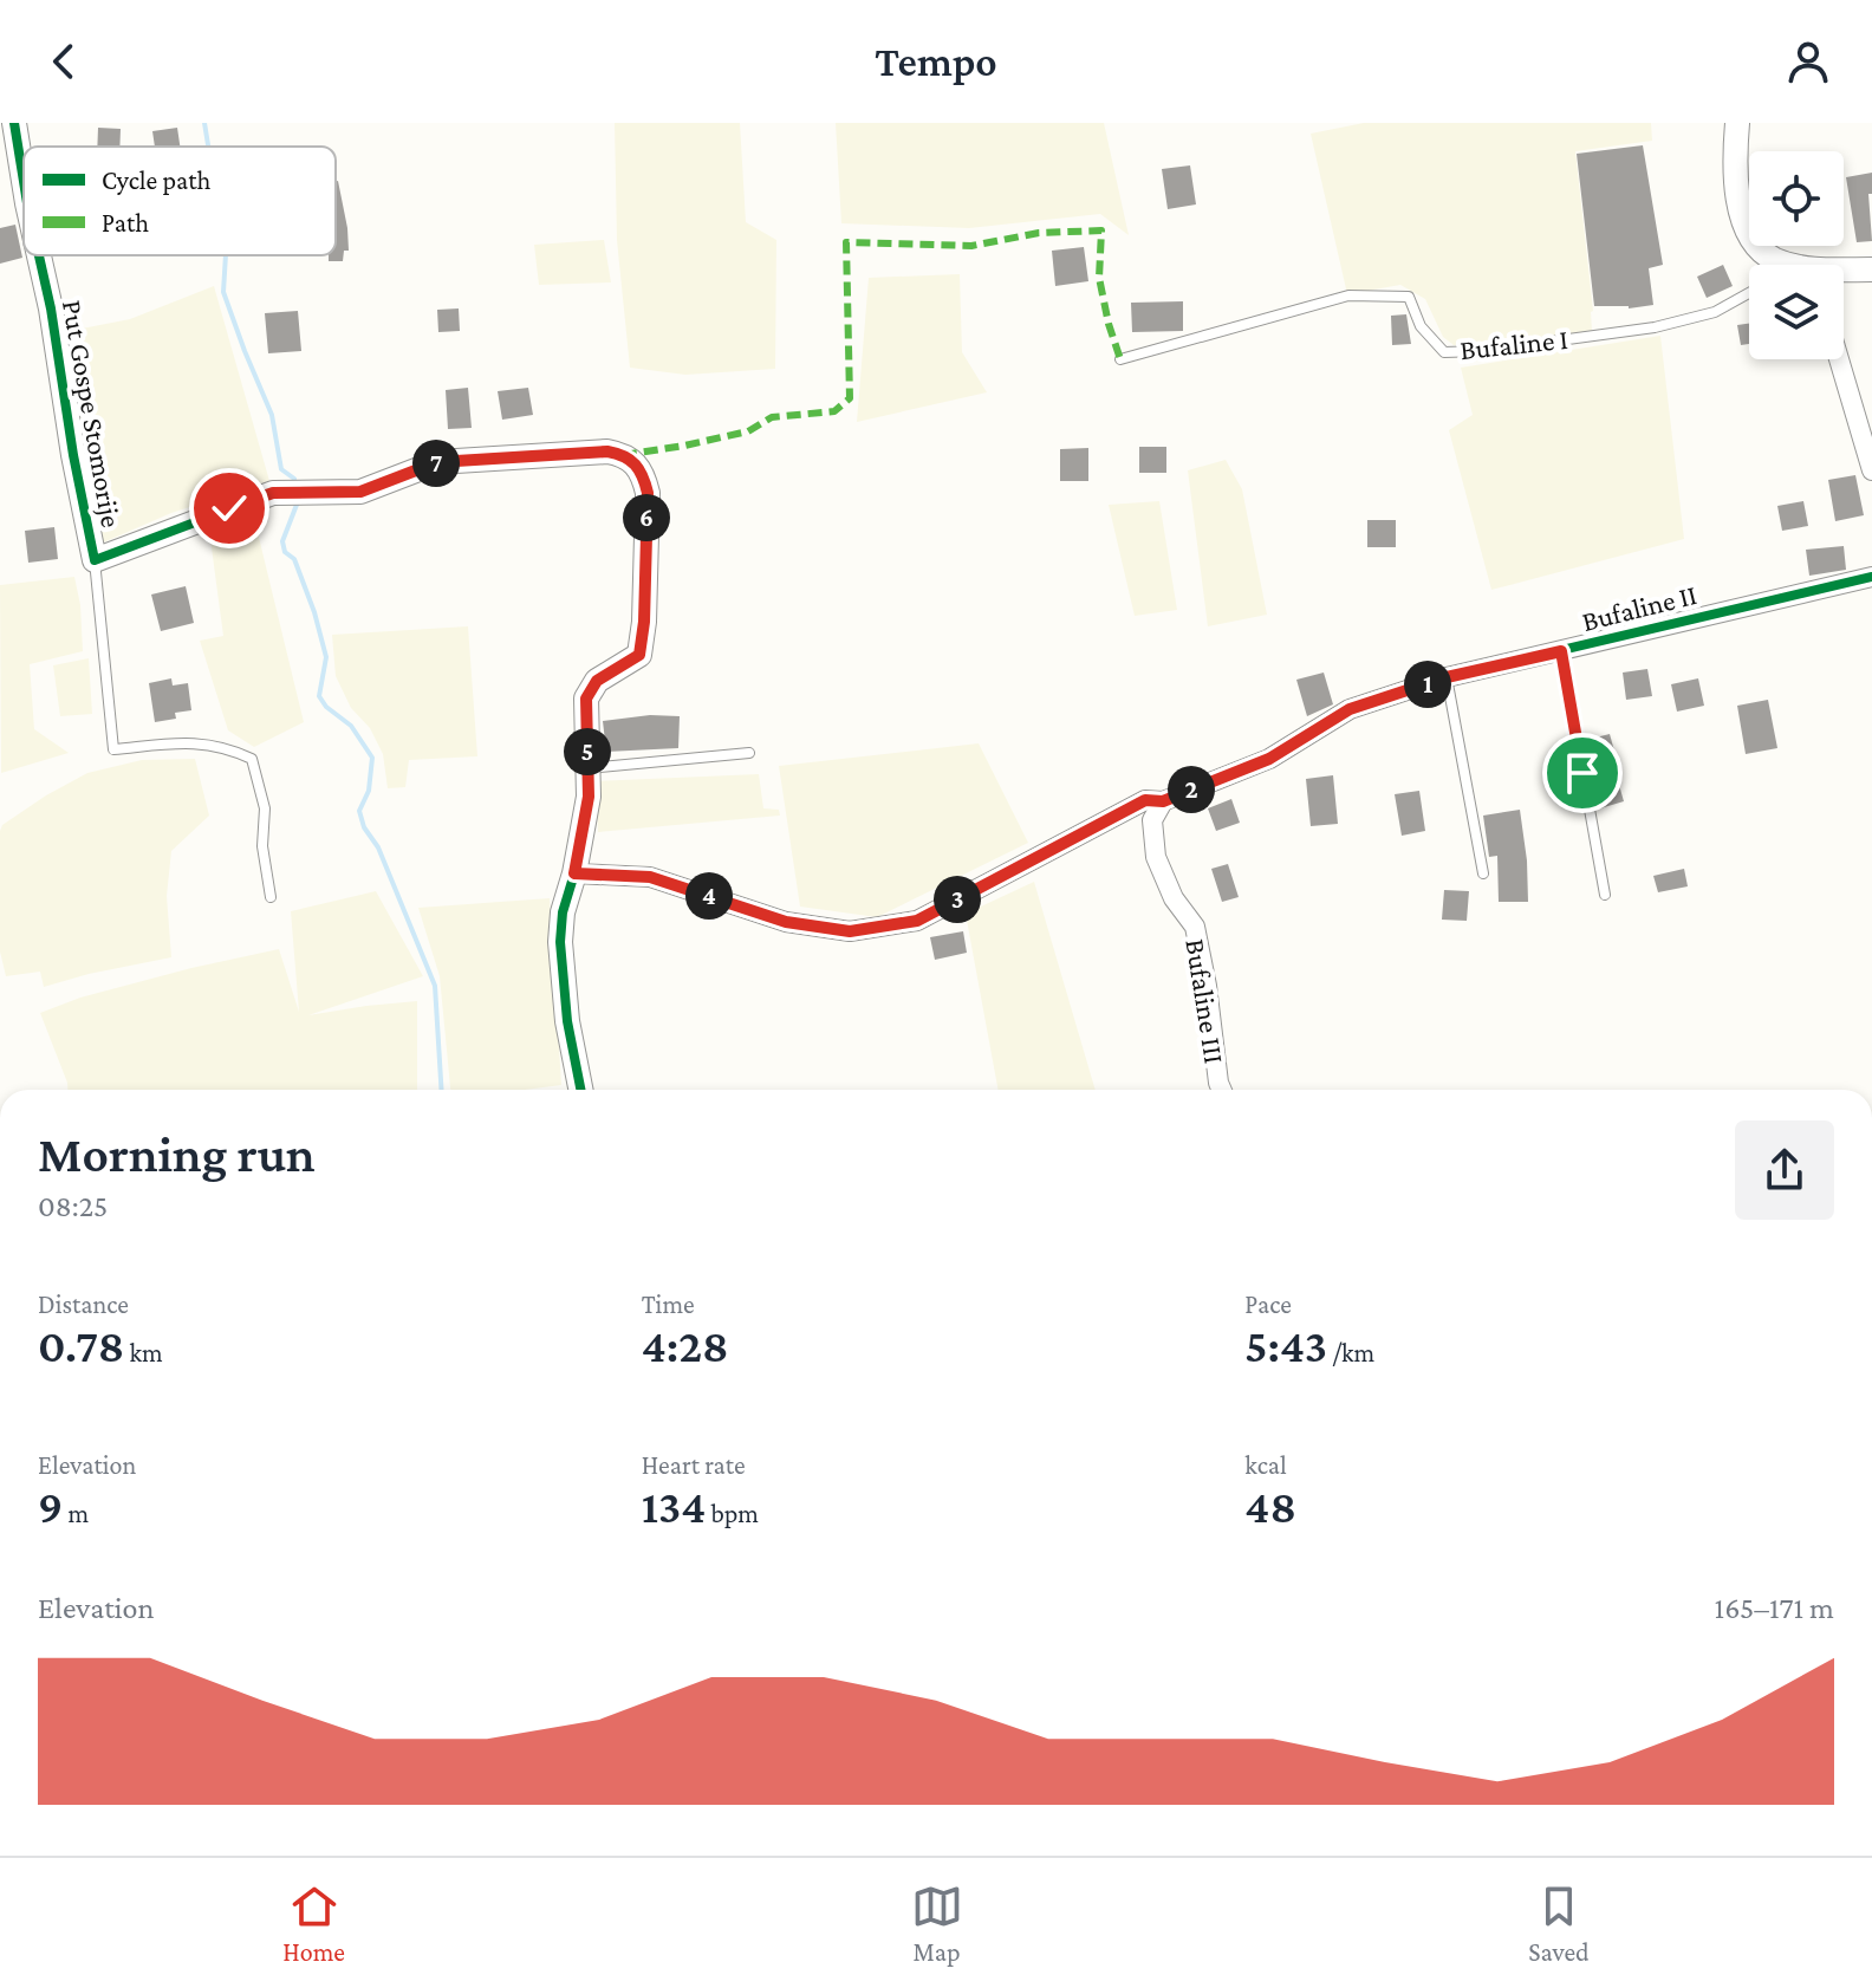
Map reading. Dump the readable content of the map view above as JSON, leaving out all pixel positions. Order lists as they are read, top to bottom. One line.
{"streets":{"street":["Put Gospe Stomorije","Bufaline II","Bufaline III"],"lane":["Bufaline I"]},"crossings":[["Put Gospe Stomorije","Bufaline II"],["Bufaline II","Bufaline III"]],"legend":["Cycle path","Path"],"page":{"header":"Tempo","pins":["7","6","1","5","2","4","3"],"heading":["Morning run","08:25"],"stats":[["Distance","0.78 km"],["Time","4:28"],["Pace","5:43 /km"],["Elevation","9 m"],["Heart rate","134 bpm"],["kcal","48"]],"chart":["Elevation","165–171 m"],"tabs":["Home","Map","Saved"]}}
